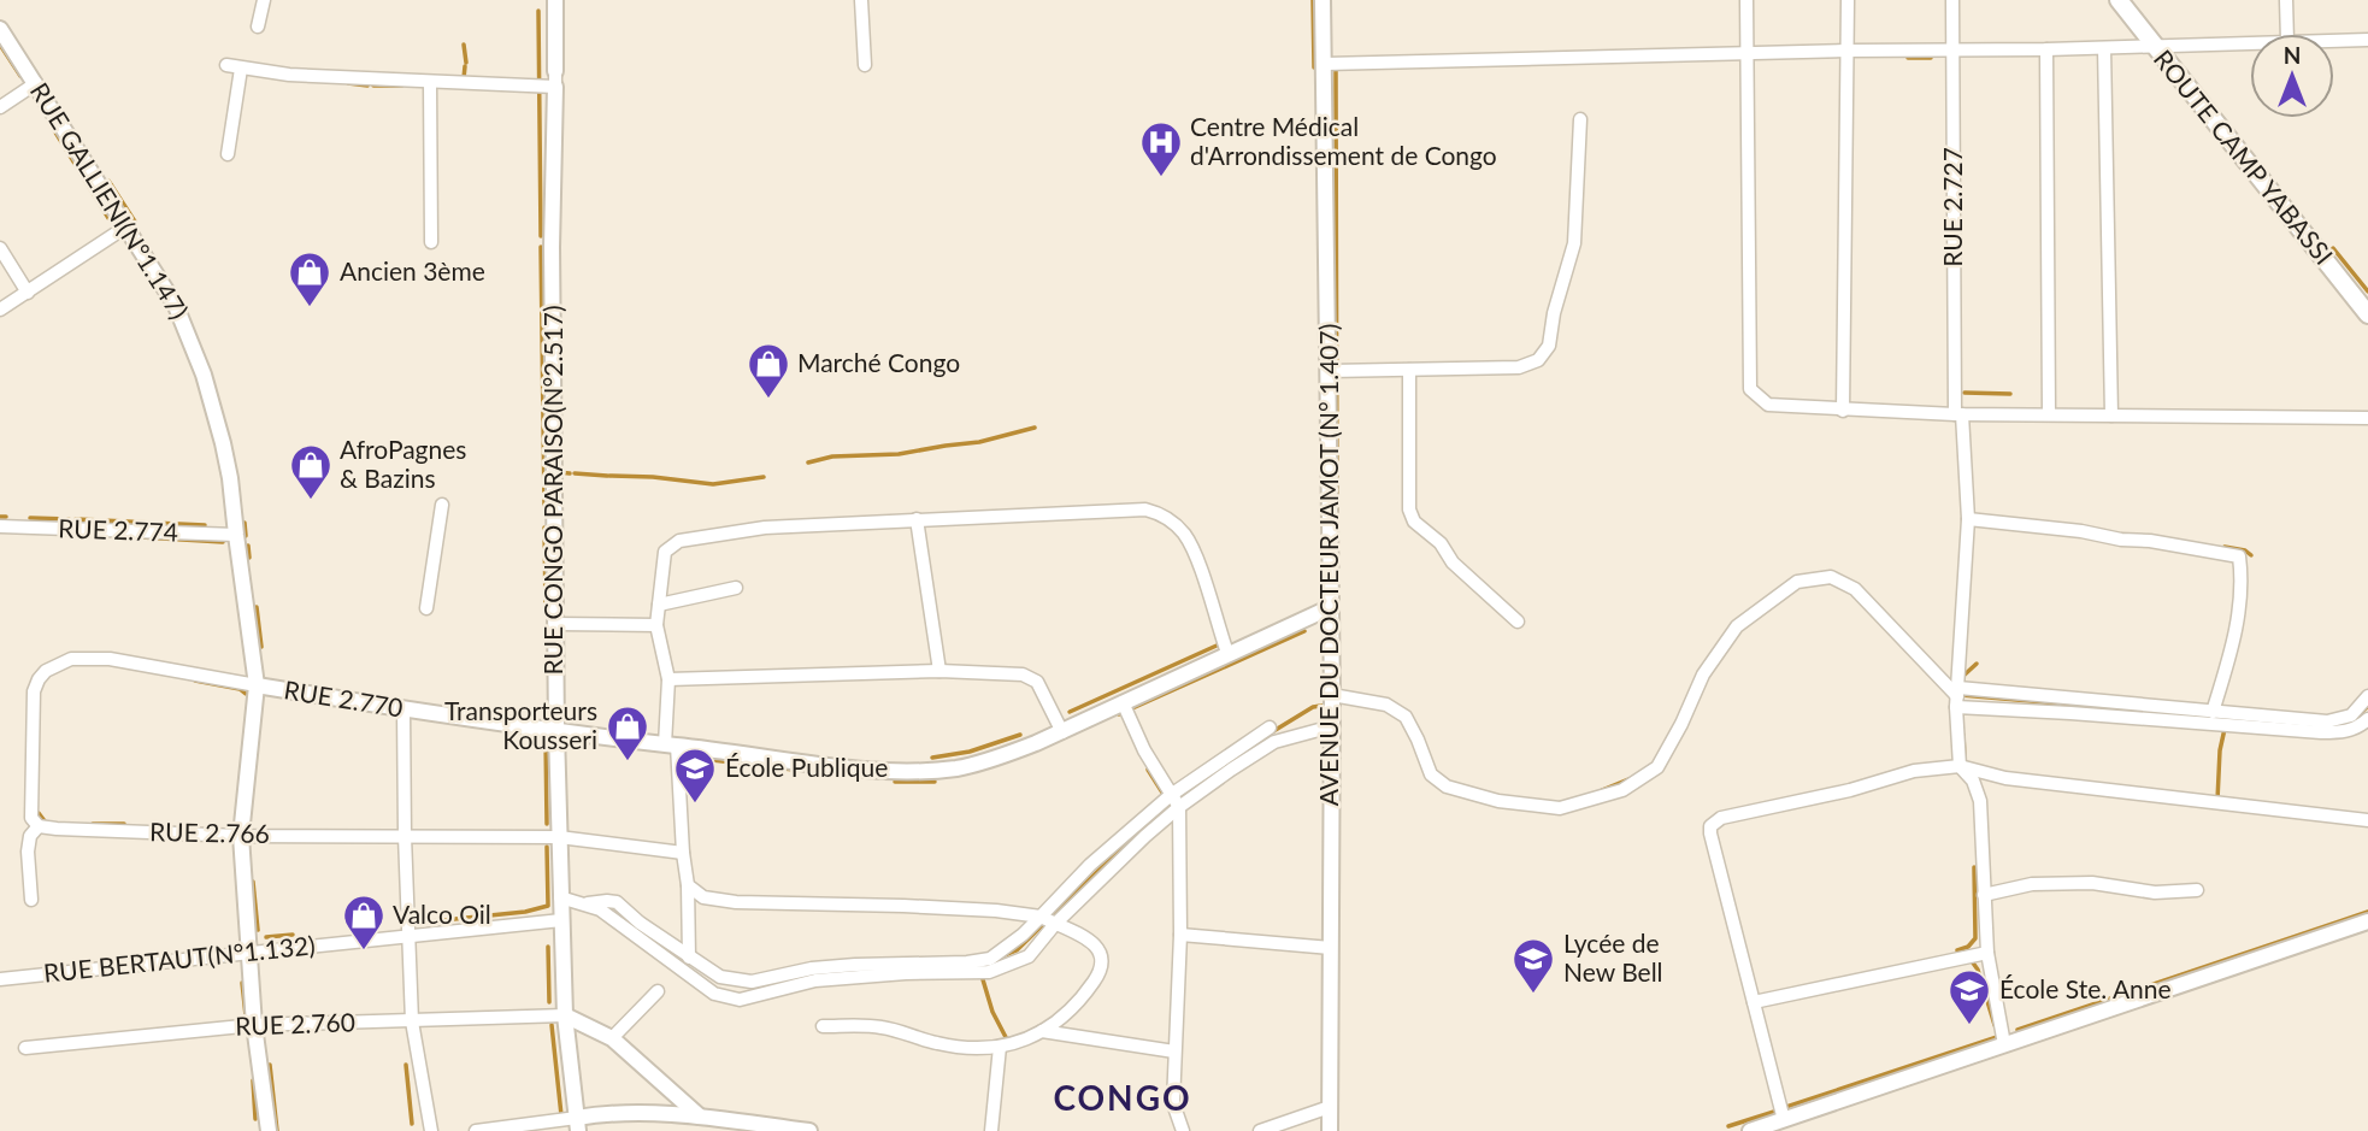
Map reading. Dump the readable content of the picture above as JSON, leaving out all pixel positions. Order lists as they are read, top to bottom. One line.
{"streets":{"main road":["ROUTE CAMP YABASSI"],"street":["RUE GALLIENI(N°1.147)","RUE 2.727","RUE CONGO PARAISO(N°2.517)","RUE 2.774","AVENUE DU DOCTEUR JAMOT (N° 1.407)","RUE 2.770","RUE 2.766","RUE BERTAUT(N°1.132)","RUE 2.760"]},"crossings":[["RUE GALLIENI(N°1.147)","RUE 2.774"],["RUE GALLIENI(N°1.147)","RUE 2.770"],["RUE GALLIENI(N°1.147)","RUE 2.766"],["RUE GALLIENI(N°1.147)","RUE BERTAUT(N°1.132)"],["RUE GALLIENI(N°1.147)","RUE 2.760"],["RUE CONGO PARAISO(N°2.517)","RUE 2.770"],["RUE CONGO PARAISO(N°2.517)","RUE 2.766"],["RUE CONGO PARAISO(N°2.517)","RUE BERTAUT(N°1.132)"],["RUE CONGO PARAISO(N°2.517)","RUE 2.760"],["AVENUE DU DOCTEUR JAMOT (N° 1.407)","RUE 2.770"],["RUE 2.770","RUE 2.766"]],"districts":["CONGO"],"places":{"hospital":["Centre Médical d'Arrondissement de Congo"],"shop":["Ancien 3ème","Marché Congo","AfroPagnes & Bazins","Transporteurs Kousseri","Valco Oil"],"school or university":["École Publique","Lycée de New Bell","École Ste. Anne"]},"north":"top"}
